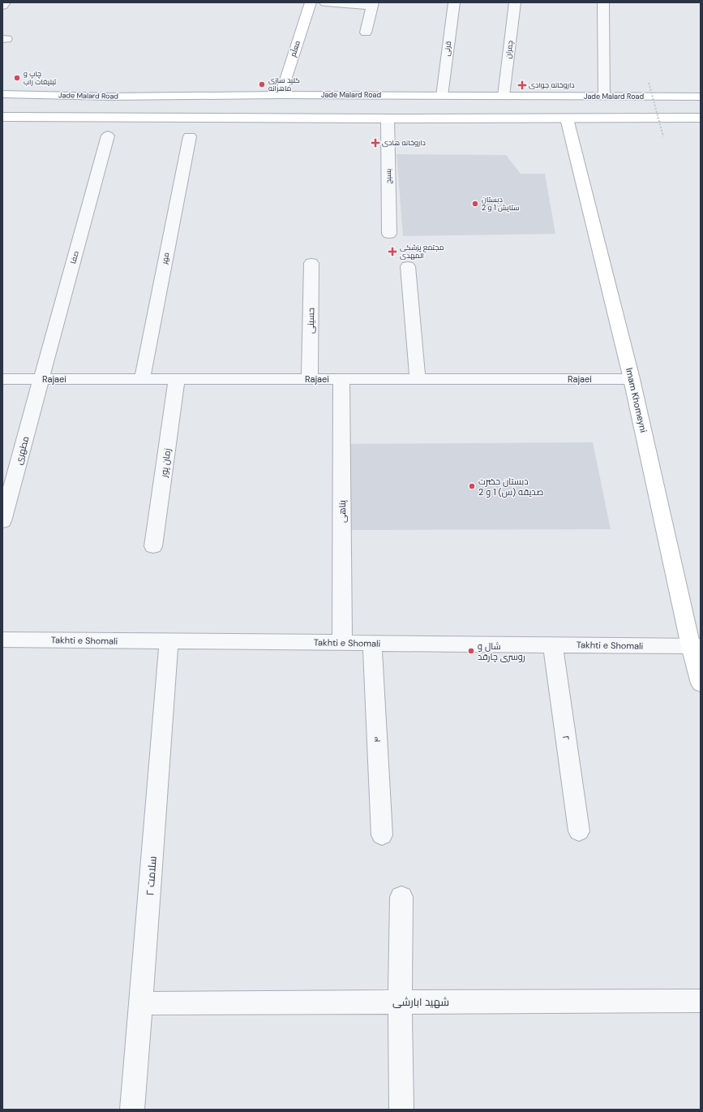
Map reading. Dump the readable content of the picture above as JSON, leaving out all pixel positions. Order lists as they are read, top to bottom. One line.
{"streets":{"main road":["معلّم","Jade Malard Road","Imam Khomeyni"],"street":["قرنی","چمران","بسیج","صفا","مهر","حسینی","Rajaei","مطهری","زمان پور","پناهی","Takhti e Shomali","۲","۴","سلامت ۲","شهید ابارشی"]},"crossings":[["معلّم","Jade Malard Road"],["قرنی","Jade Malard Road"],["چمران","Jade Malard Road"],["صفا","Rajaei"],["صفا","مطهری"],["مهر","Rajaei"],["حسینی","Rajaei"],["Rajaei","Imam Khomeyni"],["Rajaei","مطهری"],["Rajaei","زمان پور"],["Rajaei","پناهی"],["Imam Khomeyni","Takhti e Shomali"],["پناهی","Takhti e Shomali"],["Takhti e Shomali","۲"],["Takhti e Shomali","۴"],["Takhti e Shomali","سلامت ۲"],["سلامت ۲","شهید ابارشی"]],"places":{"other":["چاپ و تبلیغات راب","کلید سازی ماهرانه","دبستان ستایش 1 و 2","دبستان حضرت صدیقه (س) 1 و 2","شال و روسری چارقد"],"health":["داروخانه جوادی","داروخانه هادی","مجتمع پزشکی المهدی"]}}
